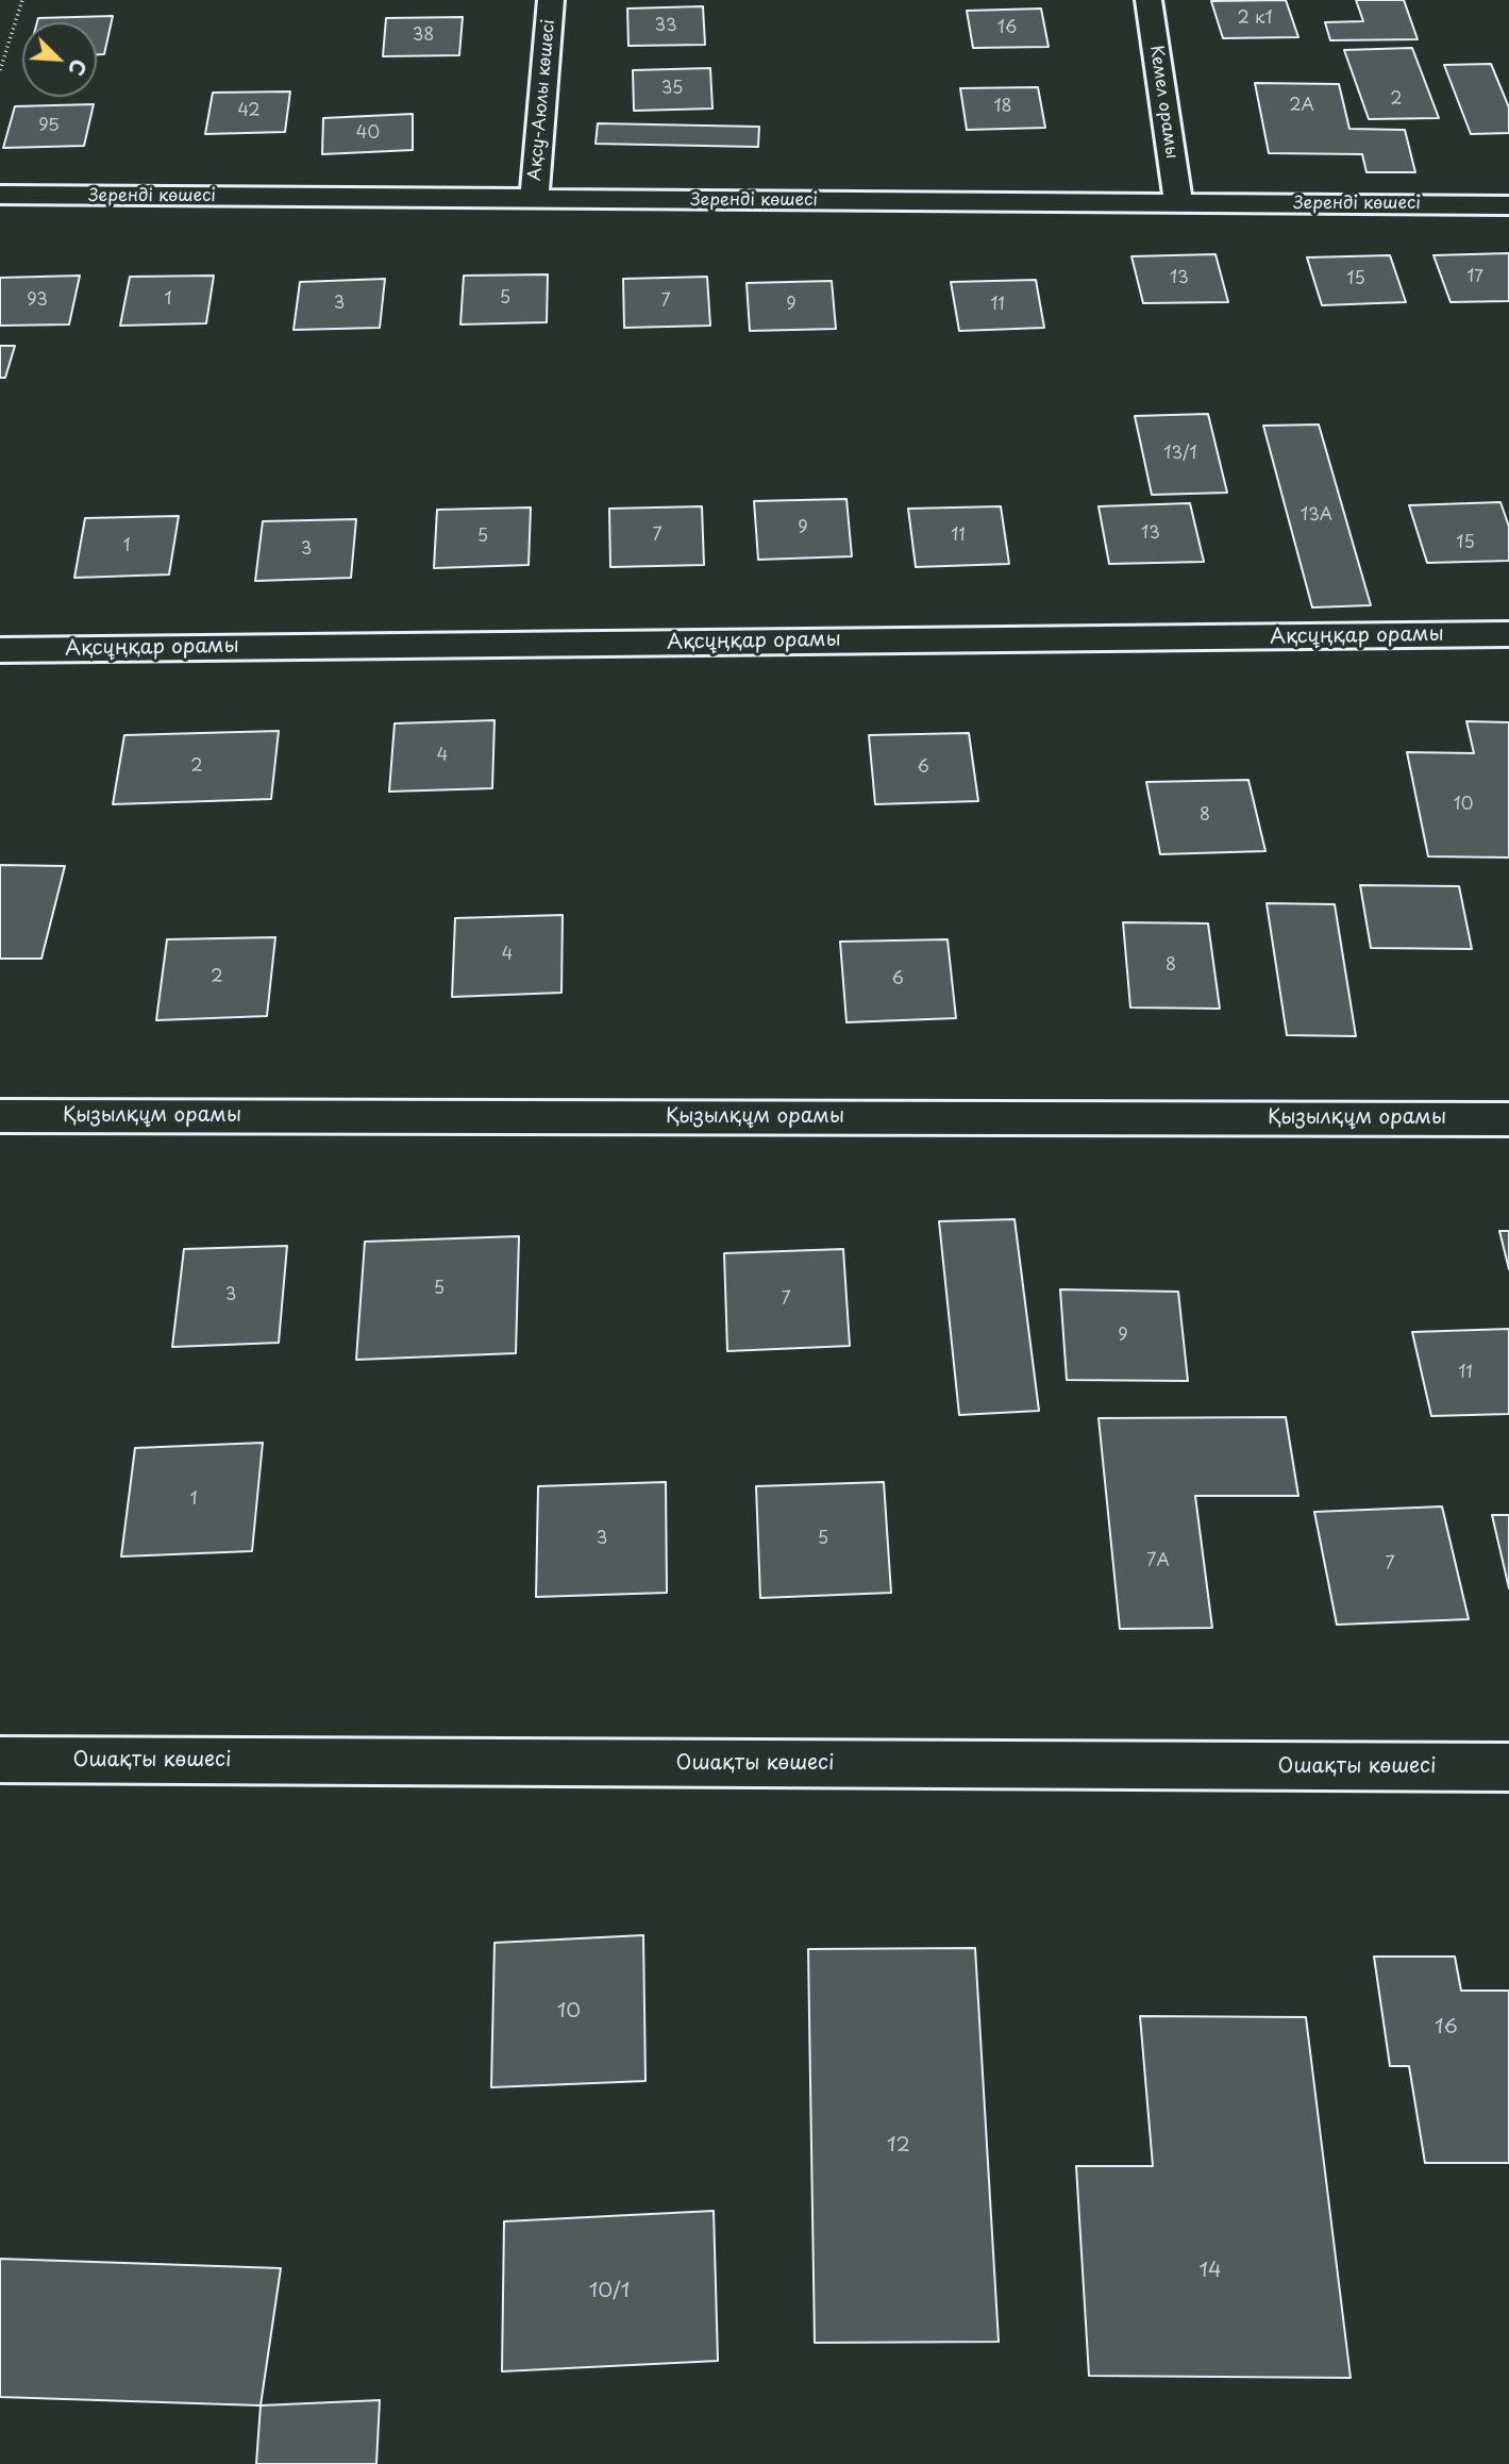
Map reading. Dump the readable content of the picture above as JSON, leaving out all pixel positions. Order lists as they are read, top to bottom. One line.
{"streets":{"street":["Ақсу-Аюлы көшесі","Кемел орамы","Зеренді көшесі","Ақсұңқар орамы","Қызылқұм орамы","Ошақты көшесі"]},"crossings":[["Ақсу-Аюлы көшесі","Зеренді көшесі"],["Кемел орамы","Зеренді көшесі"]],"house_numbers":["2 к1","33","16","38","35","2","2А","18","42","95","40","17","13","15","5","1","93","7","3","9","11","13/1","13А","9","13","7","11","5","15","1","3","4","2","6","10","8","4","8","2","6","5","3","7","9","11","1","3","5","7А","7","10","16","12","14","10/1"],"north":"bottom right"}
